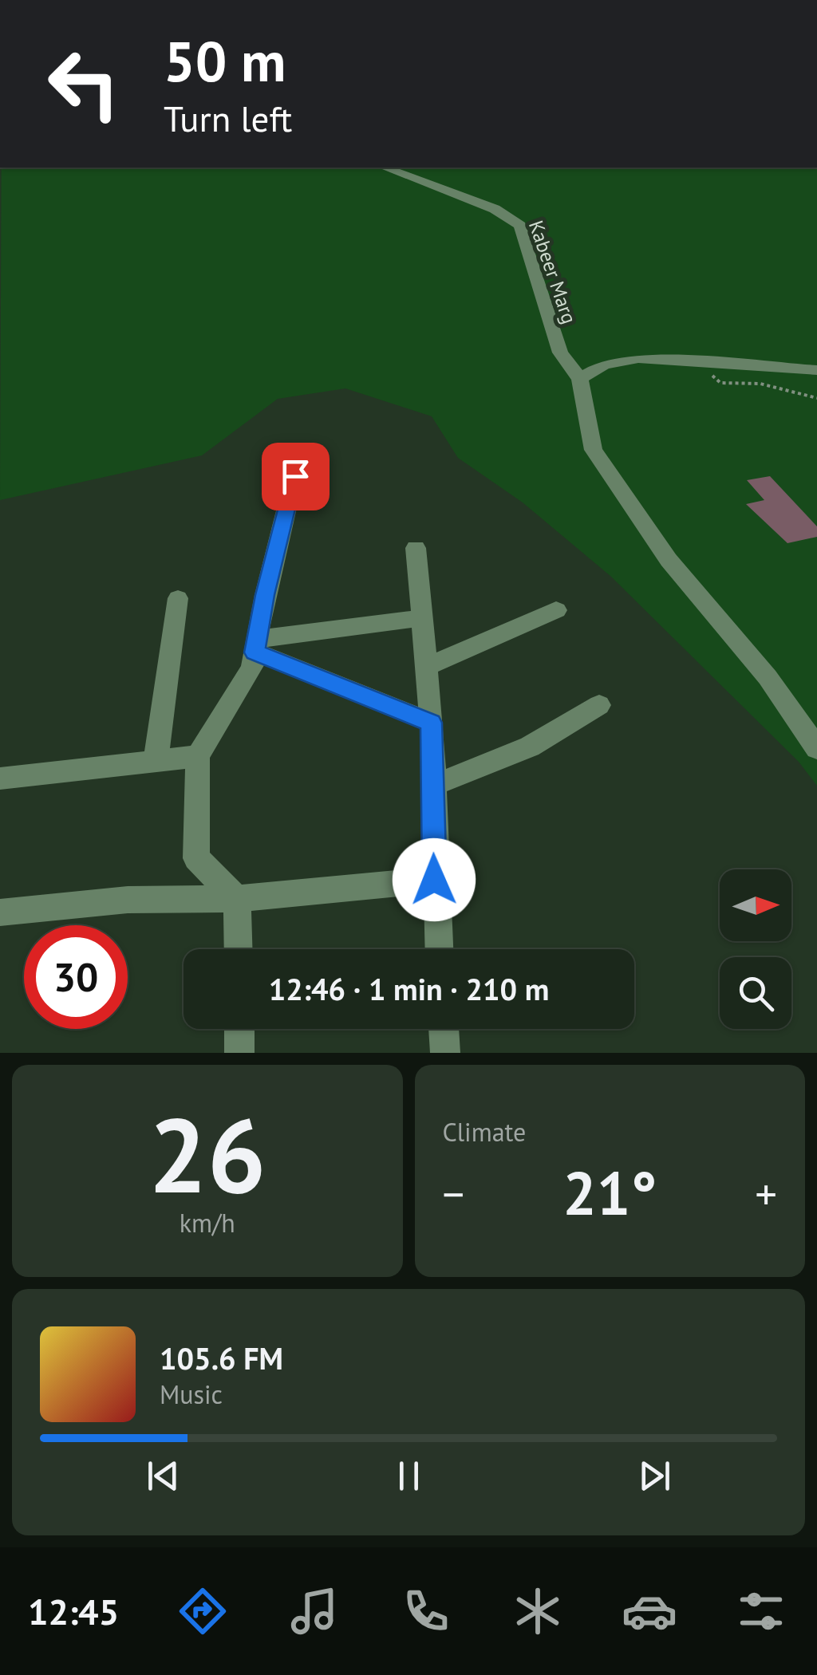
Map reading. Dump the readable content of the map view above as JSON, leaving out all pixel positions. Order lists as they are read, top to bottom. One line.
{"streets":{"street":["Kabeer Marg"]},"north":"right","page":{"turn":["50 m","Turn left"],"limit":"30","trip":"12:46 · 1 min · 210 m","tile":[["26","km/h"],"Climate"],"heat":["−","21°","+"],"song":["105.6 FM","Music"],"tabs":"12:45"}}
